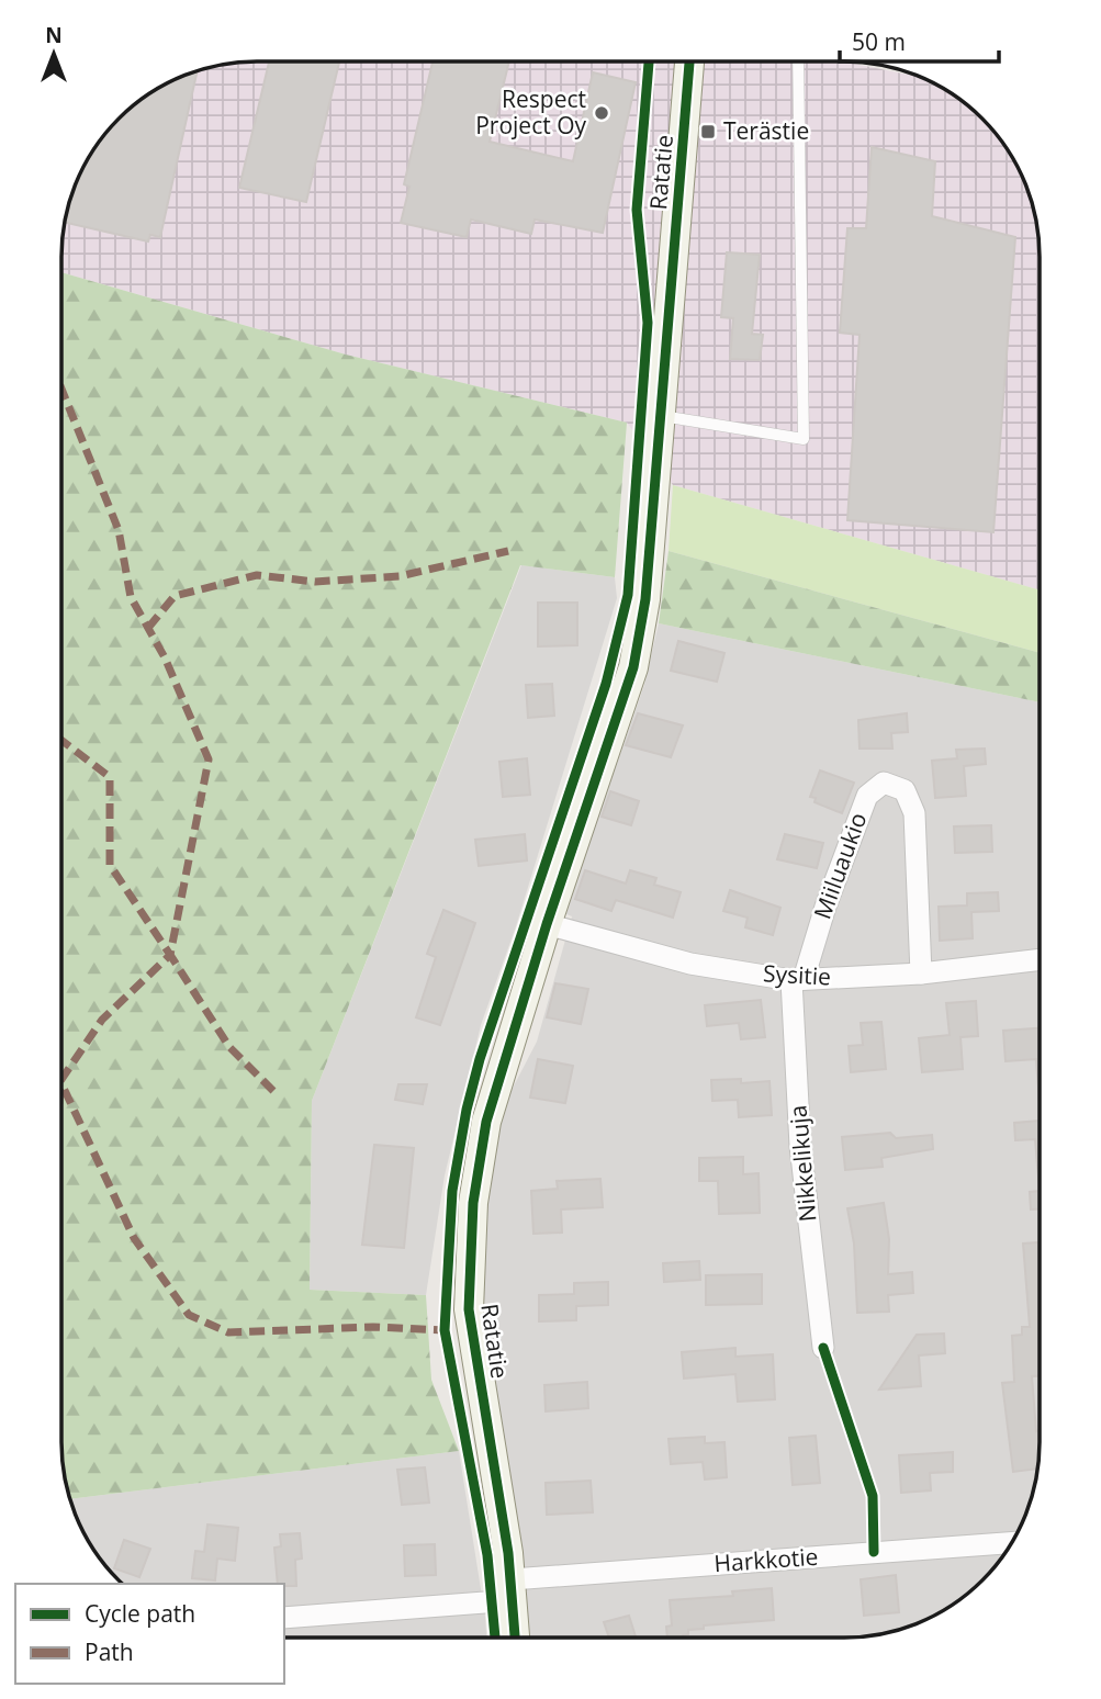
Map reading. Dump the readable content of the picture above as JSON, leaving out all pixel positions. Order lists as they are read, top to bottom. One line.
{"streets":{"street":["Ratatie","Miiluaukio","Sysitie","Nikkelikuja","Harkkotie"]},"crossings":[["Ratatie","Sysitie"],["Ratatie","Harkkotie"],["Miiluaukio","Sysitie"],["Miiluaukio","Nikkelikuja"],["Sysitie","Nikkelikuja"]],"places":{"other":["Respect Project Oy"],"transit":["Terästie"]},"legend":["Cycle path","Path"],"scale_bar":"50 m","north":"top"}
